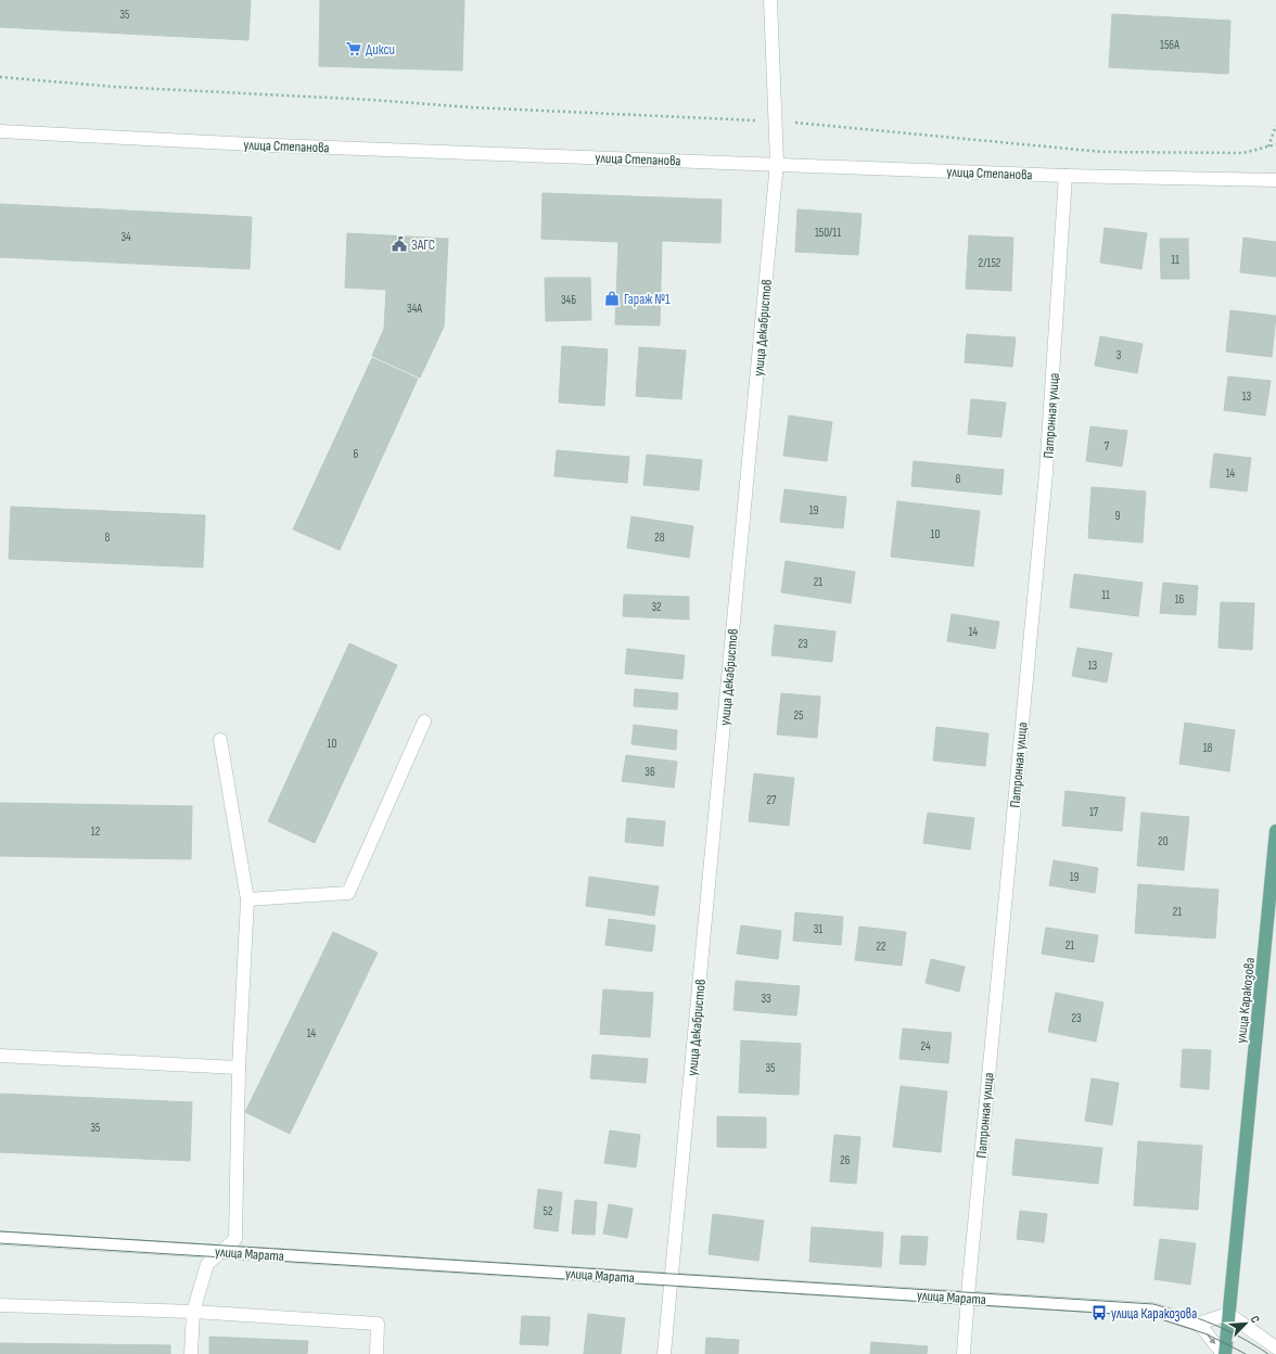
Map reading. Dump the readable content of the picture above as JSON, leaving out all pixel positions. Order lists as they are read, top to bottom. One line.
{"streets":{"main road":["улица Каракозова"],"street":["улица Степанова","улица Декабристов","Патронная улица","улица Марата"]},"crossings":[["улица Степанова","улица Декабристов"],["улица Степанова","Патронная улица"],["улица Декабристов","улица Марата"],["Патронная улица","улица Марата"]],"places":{"supermarket":["Дикси"],"public building":["ЗАГС"],"shop":["Гараж №1"],"bus stop":["улица Каракозова"]},"house_numbers":["35","156А","150/11","34","11","2/152","34Б","34А","3","13","7","6","14","8","19","9","10","8","28","21","11","16","32","14","23","13","25","10","18","36","27","17","12","20","19","21","31","21","22","33","23","14","24","35","35","26","52"],"north":"top right"}
